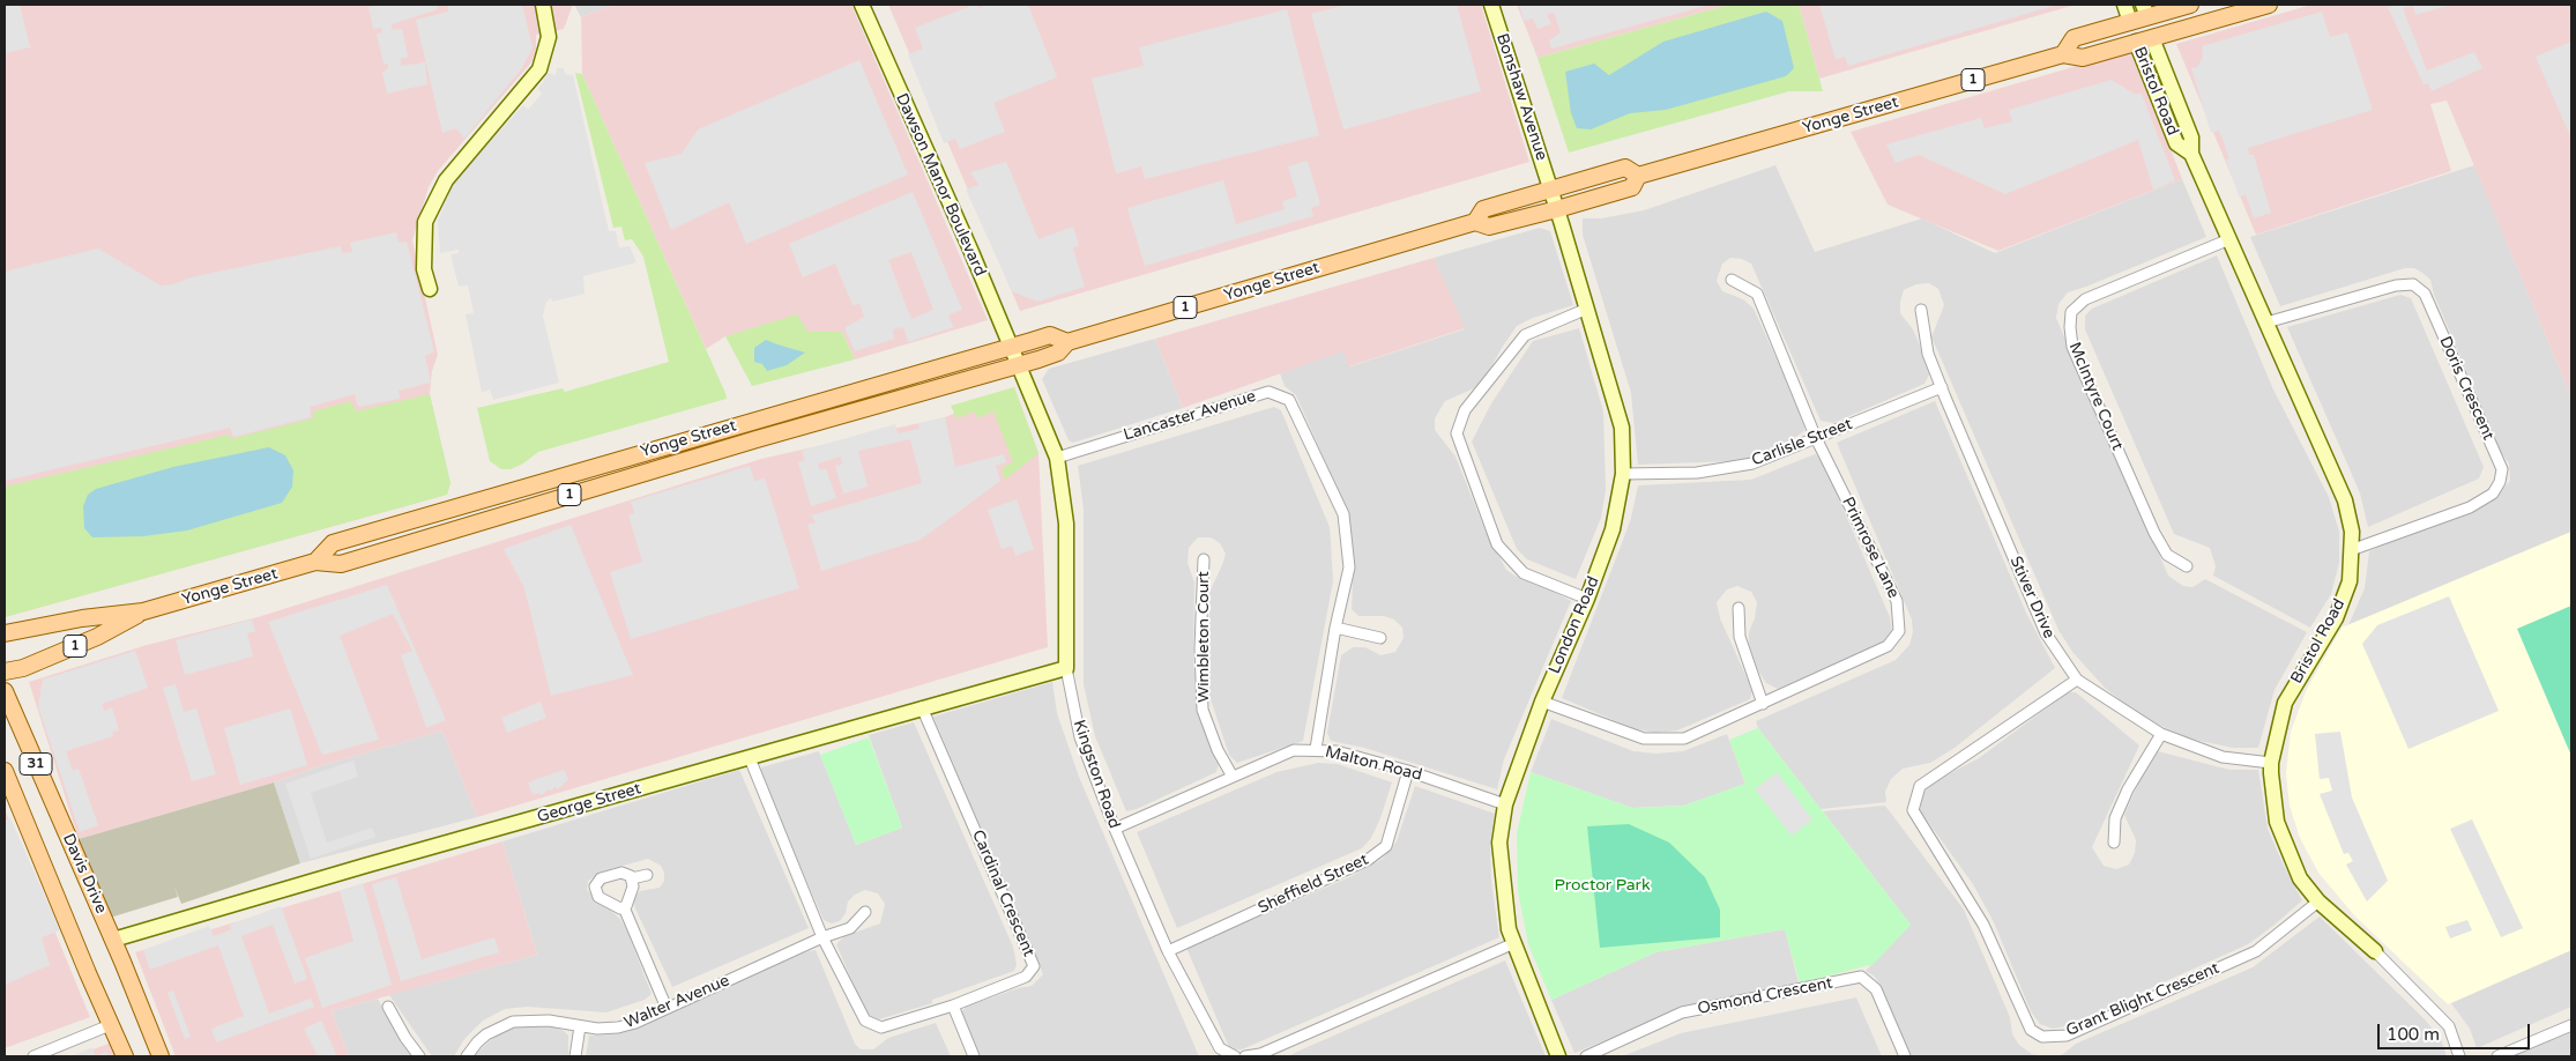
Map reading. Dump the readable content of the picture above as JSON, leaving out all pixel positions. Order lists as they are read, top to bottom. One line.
{"streets":{"main road":["1","Yonge Street","31","Davis Drive"],"street":["Bristol Road","Bonshaw Avenue","Dawson Manor Boulevard","Doris Crescent","McIntyre Court","Lancaster Avenue","Carlisle Street","Primrose Lane","Stiver Drive","London Road","Wimbleton Court","Malton Road","Kingston Road","George Street","Sheffield Street","Cardinal Crescent","Osmond Crescent","Grant Blight Crescent","Walter Avenue"]},"crossings":[["Bristol Road","Yonge Street"],["Bristol Road","Doris Crescent"],["Bristol Road","McIntyre Court"],["Bristol Road","Stiver Drive"],["Bristol Road","Grant Blight Crescent"],["Bonshaw Avenue","Yonge Street"],["Bonshaw Avenue","London Road"],["Yonge Street","Dawson Manor Boulevard"],["Yonge Street","London Road"],["Yonge Street","Kingston Road"],["Dawson Manor Boulevard","Kingston Road"],["Lancaster Avenue","Malton Road"],["Lancaster Avenue","Kingston Road"],["Carlisle Street","Primrose Lane"],["Carlisle Street","Stiver Drive"],["Carlisle Street","London Road"],["Primrose Lane","London Road"],["Stiver Drive","Grant Blight Crescent"],["London Road","Malton Road"],["Wimbleton Court","Malton Road"],["Malton Road","Kingston Road"],["Malton Road","Sheffield Street"],["Kingston Road","George Street"],["Kingston Road","Sheffield Street"],["George Street","Davis Drive"],["George Street","Cardinal Crescent"],["Cardinal Crescent","Walter Avenue"]],"parks":["Proctor Park"],"scale_bar":"100 m"}
